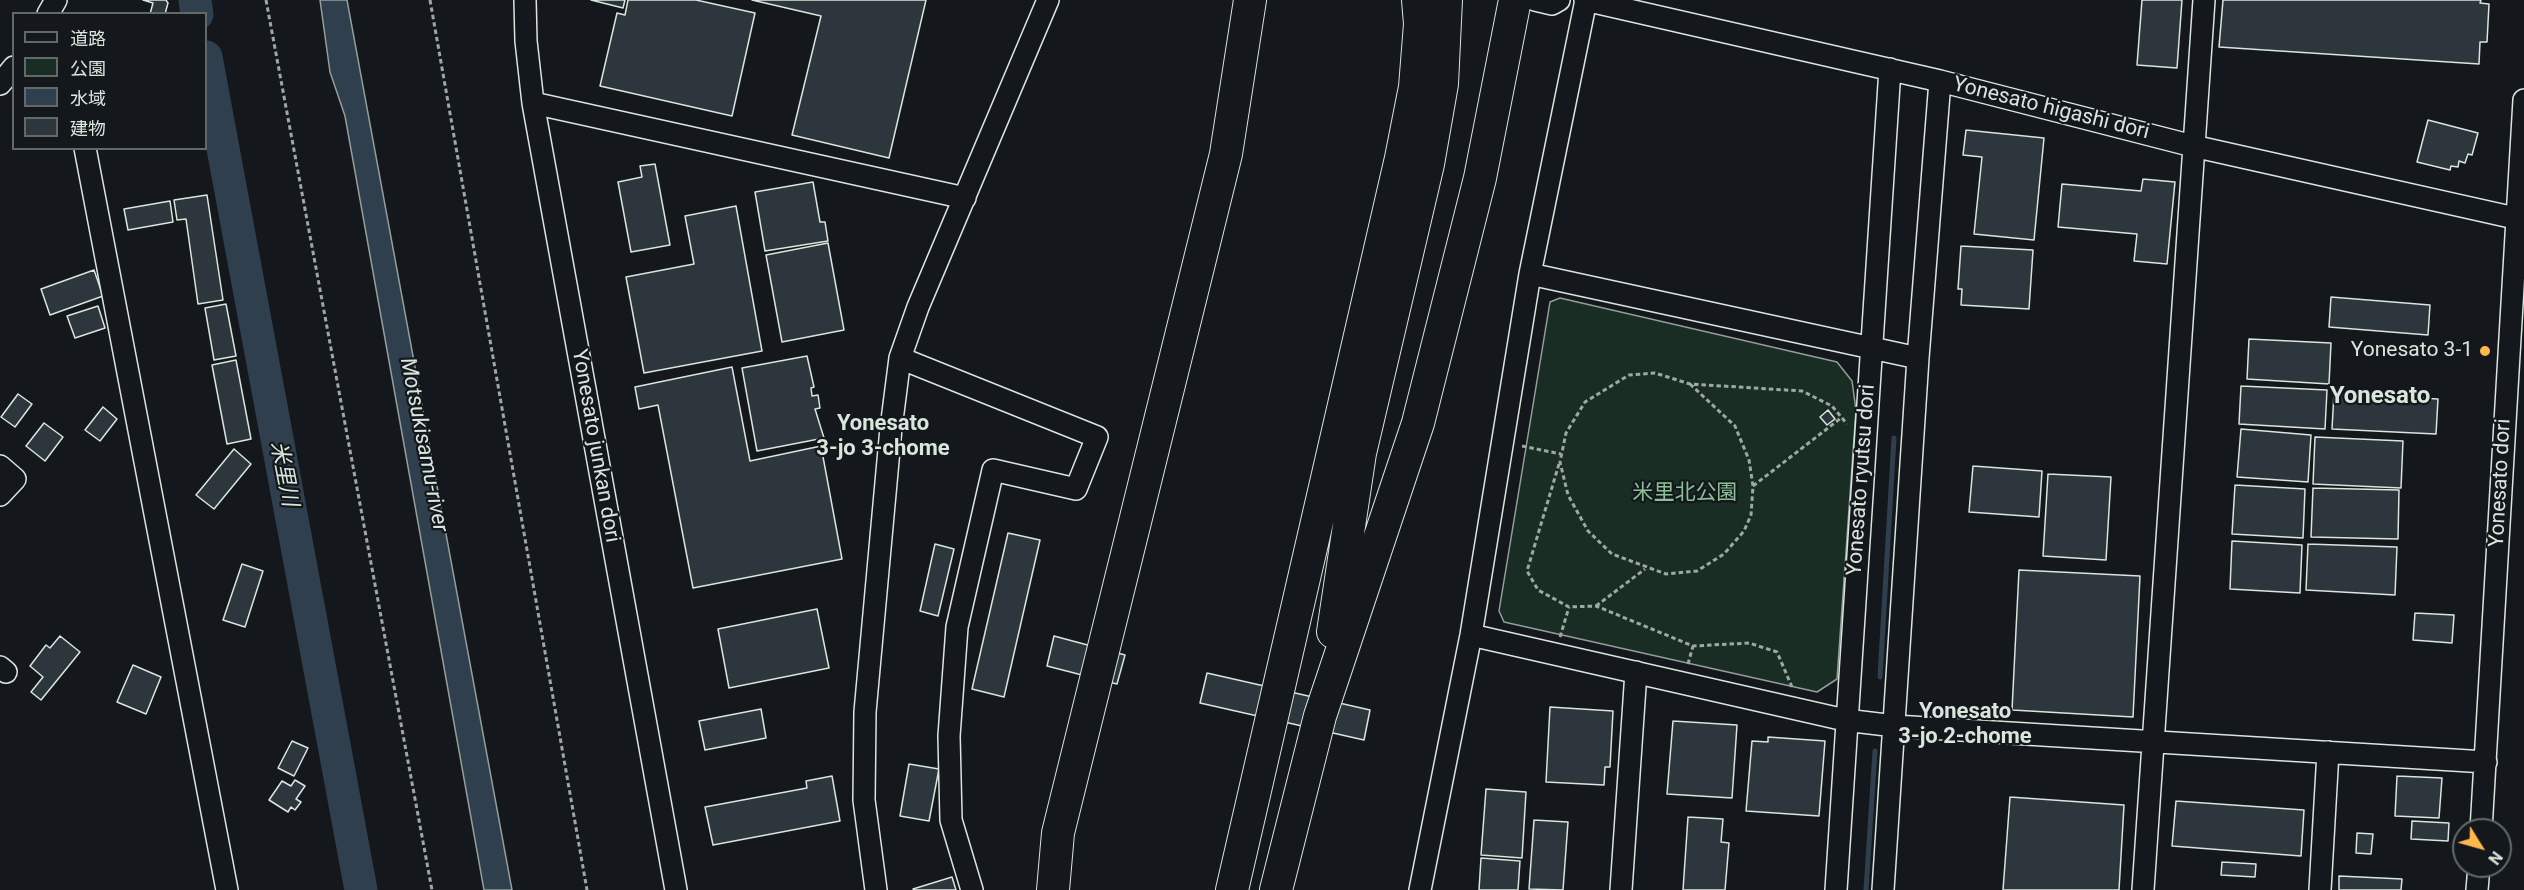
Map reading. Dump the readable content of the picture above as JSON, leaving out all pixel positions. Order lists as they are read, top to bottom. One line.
{"streets":{"street":["Yonesato higashi dori","Yonesato junkan dori","Yonesato ryutsu dori","Yonesato dori"]},"crossings":[["Yonesato higashi dori","Yonesato ryutsu dori"],["Yonesato higashi dori","Yonesato dori"]],"districts":["Yonesato","Yonesato 3-jo 3-chome","Yonesato 3-jo 2-chome"],"water":["Motsukisamu-river","米里川"],"parks":["米里北公園"],"places":["Yonesato 3-1"],"legend":["道路","公園","水域","建物"],"north":"bottom right"}
